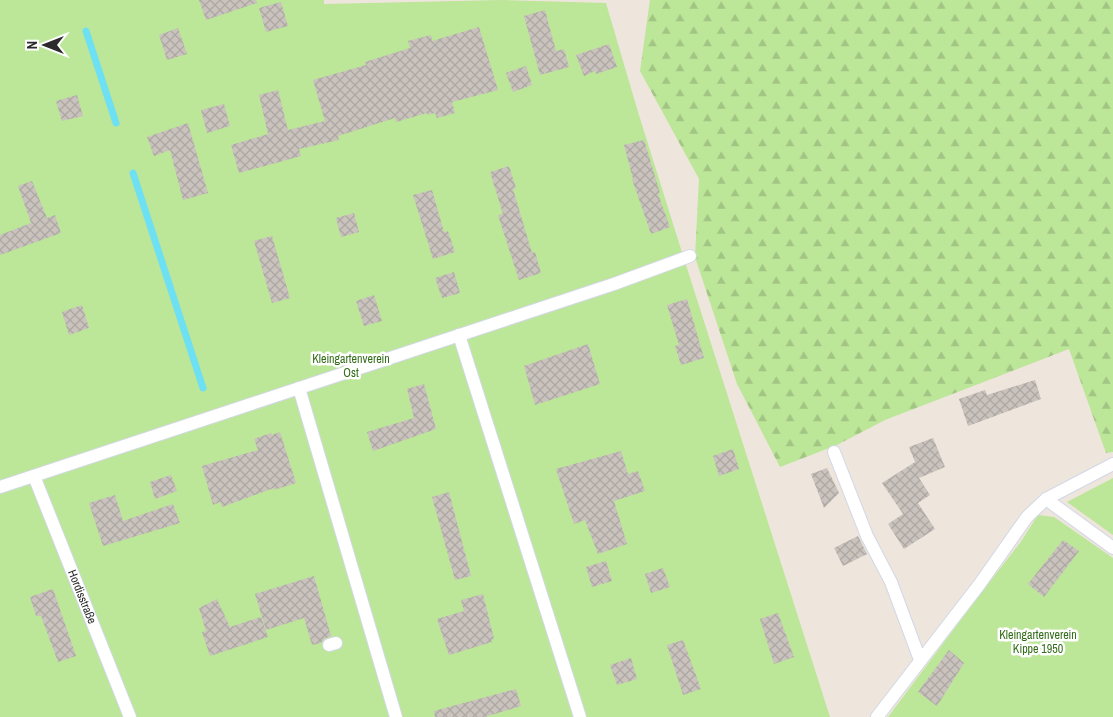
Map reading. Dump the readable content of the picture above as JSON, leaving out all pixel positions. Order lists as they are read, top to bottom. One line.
{"streets":{"lane":["Hordisstraße"]},"parks":["Kleingartenverein Ost","Kleingartenverein Kippe 1950"],"north":"left"}
